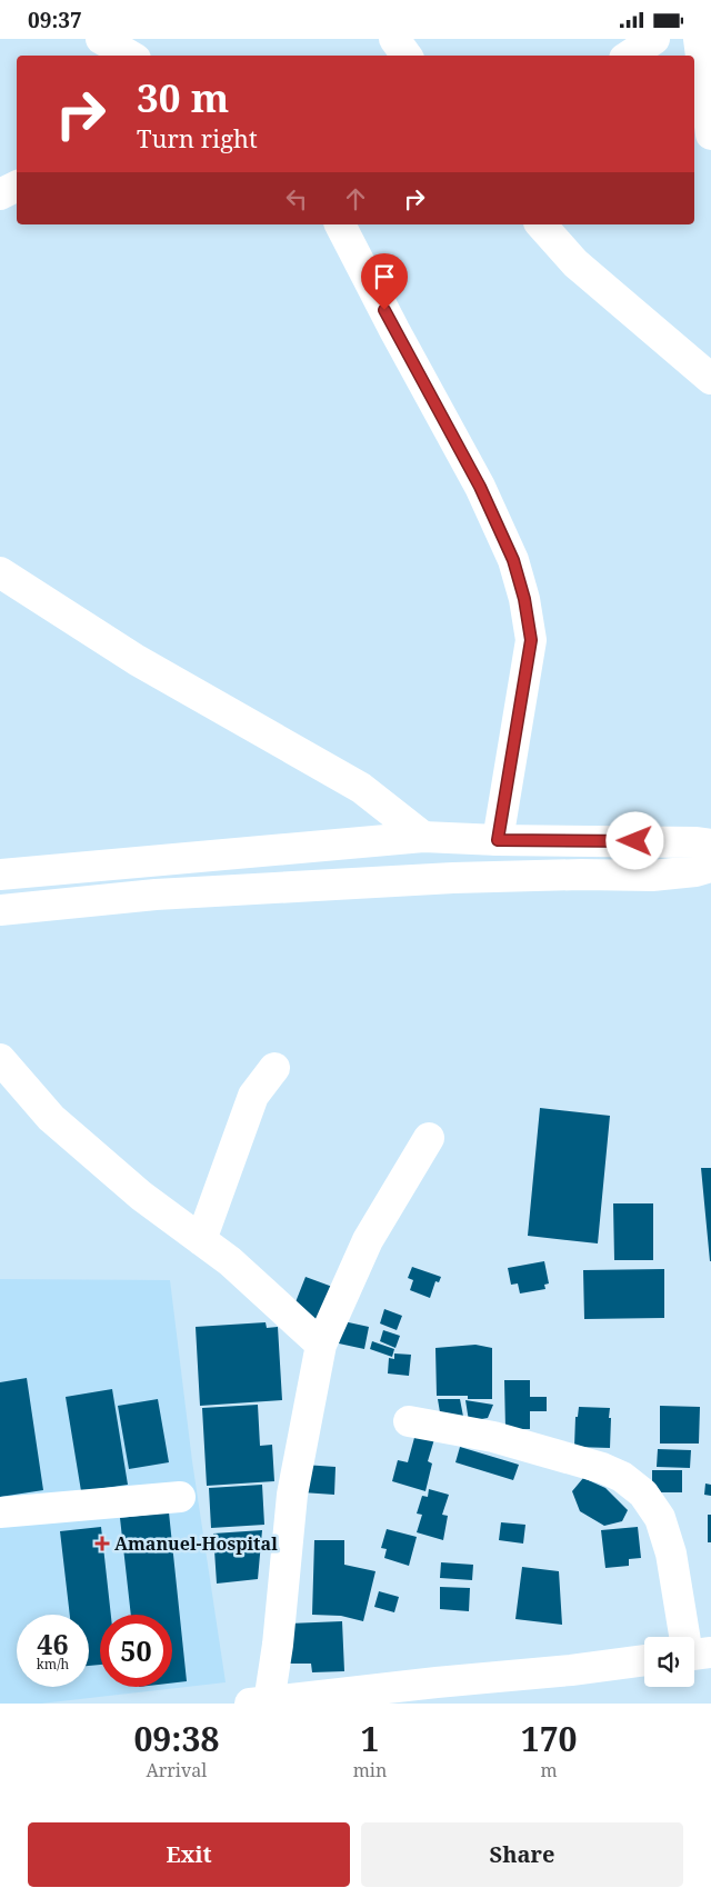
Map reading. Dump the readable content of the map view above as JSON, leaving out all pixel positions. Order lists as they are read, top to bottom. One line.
{"places":{"health":["Amanuel-Hospital"]},"page":{"status":"09:37","turn":["30 m","Turn right"],"speed":"46 km/h","limit":"50","eta":["09:38","Arrival","1","min","170","m"],"buttons":["Exit","Share"]}}
